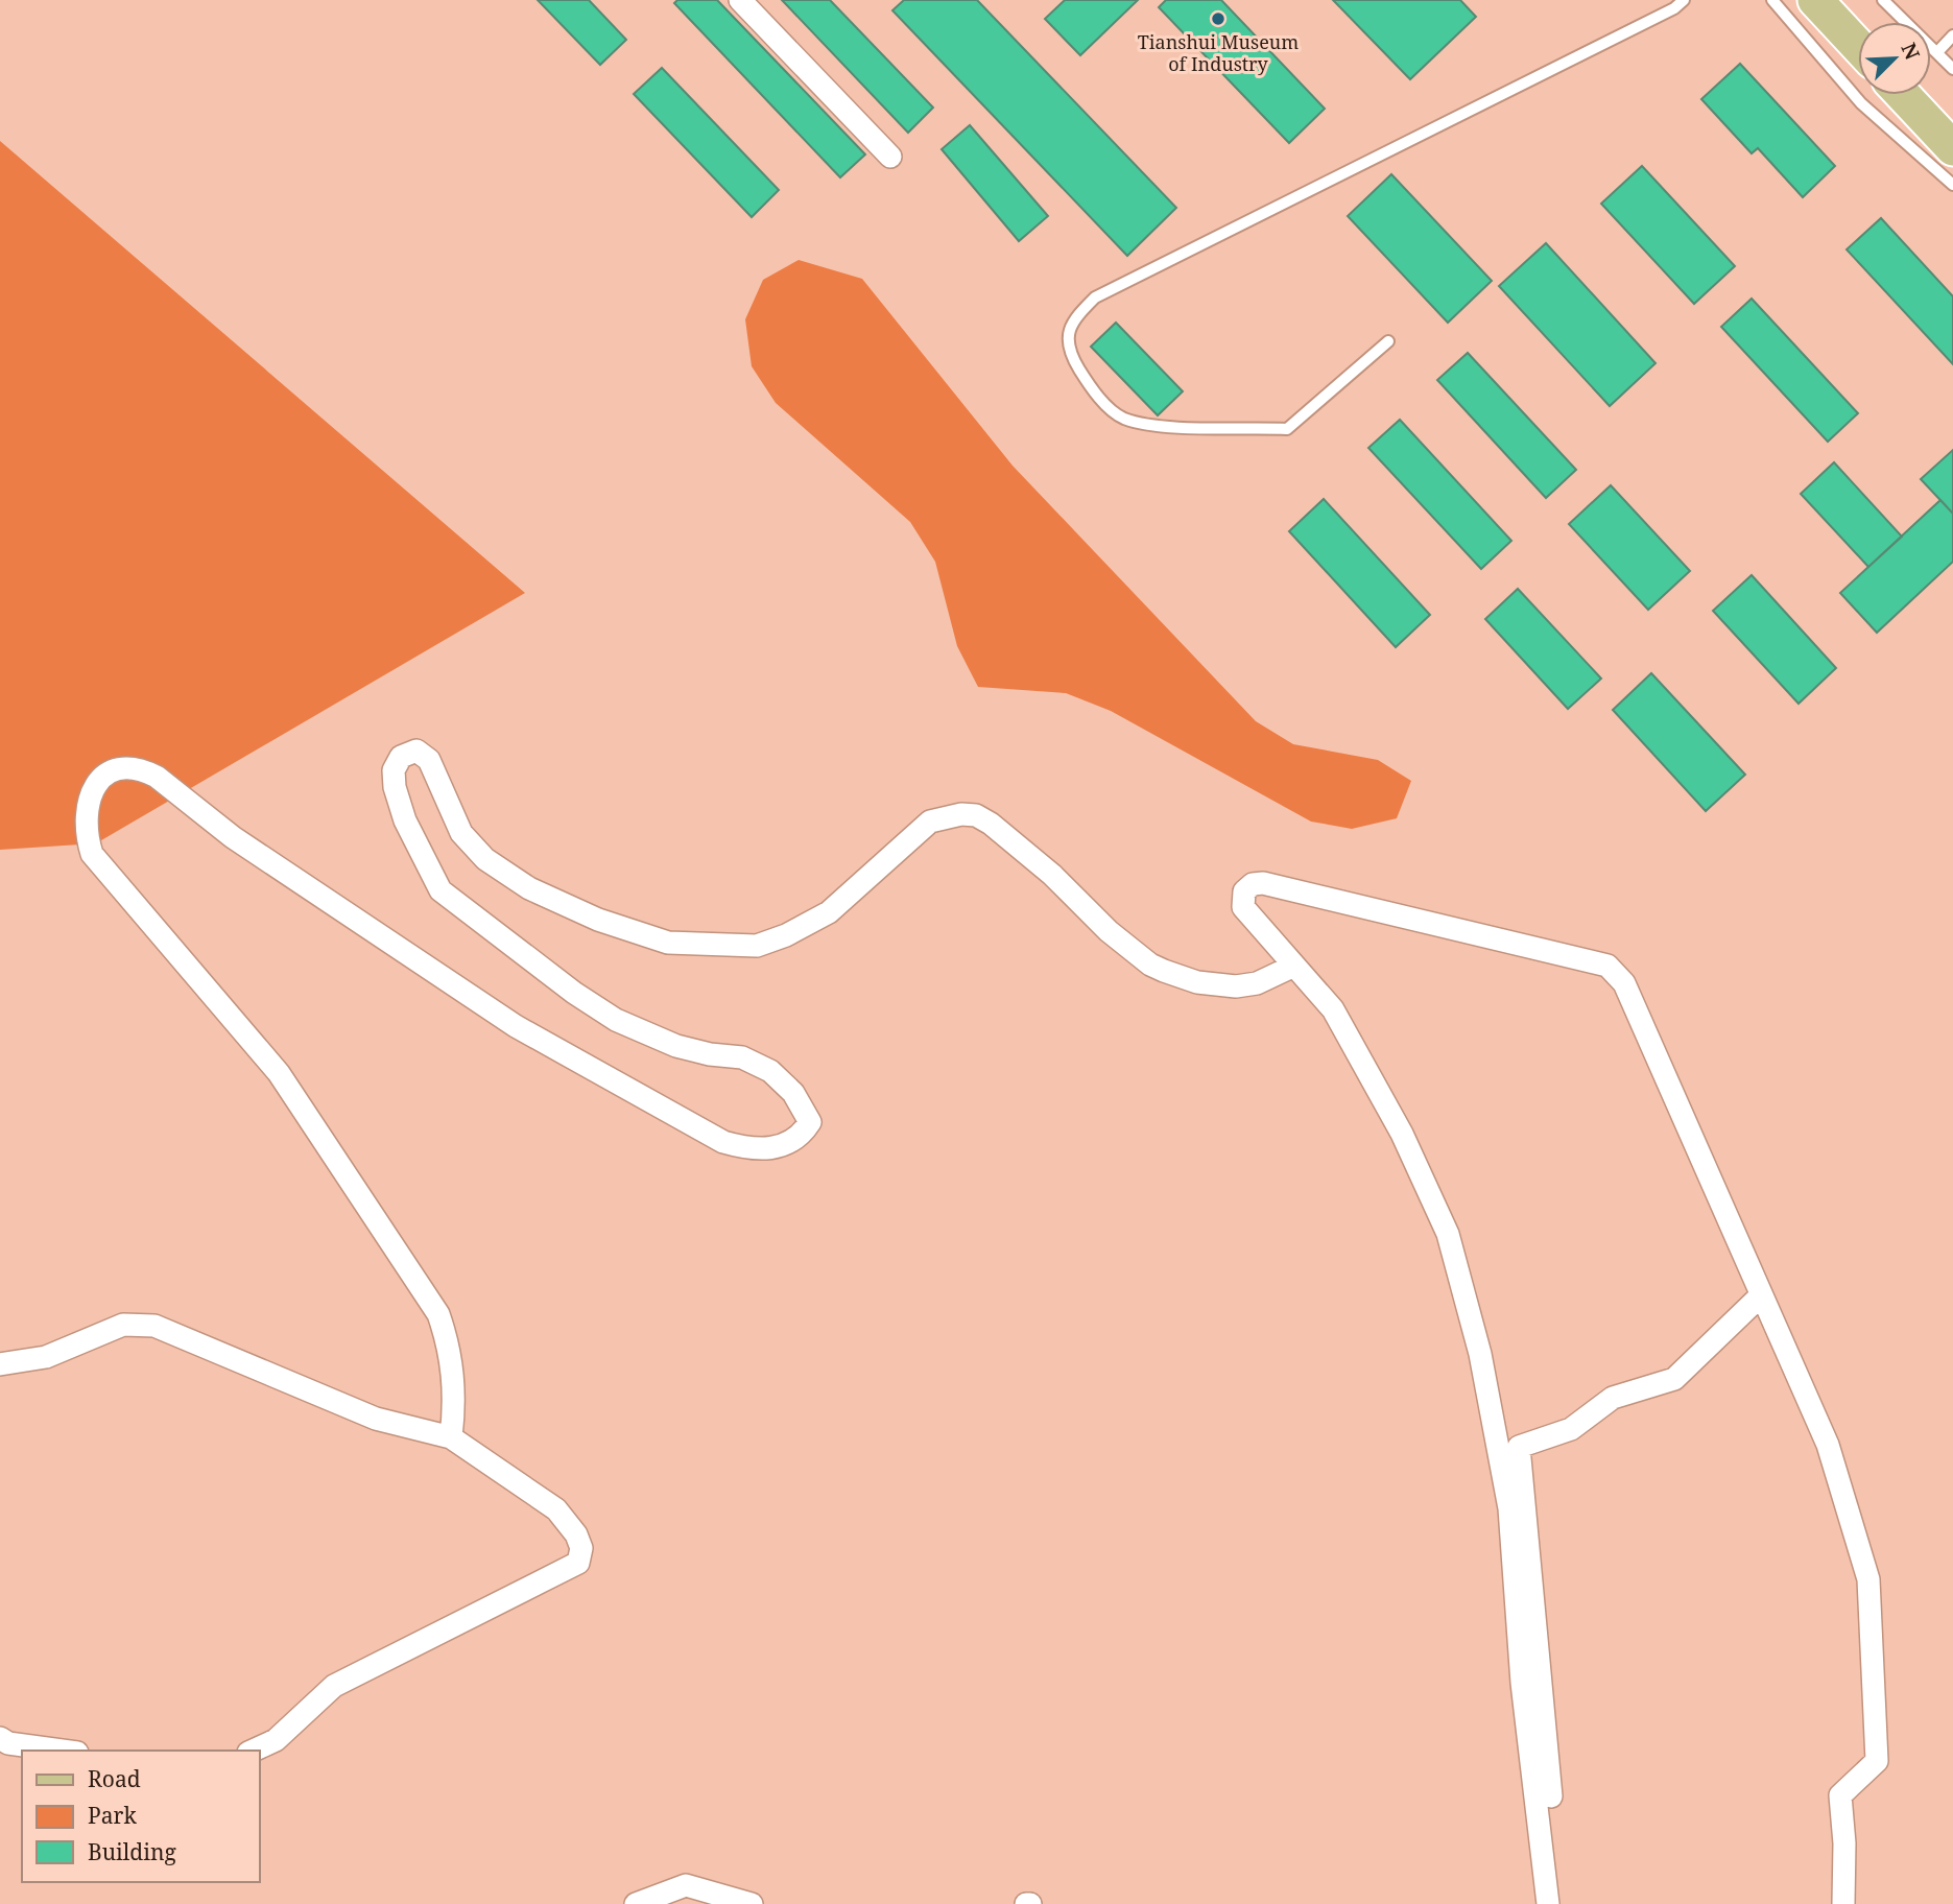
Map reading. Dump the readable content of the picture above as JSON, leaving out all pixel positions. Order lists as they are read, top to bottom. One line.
{"places":["Tianshui Museum of Industry"],"legend":["Road","Park","Building"],"north":"top right"}
